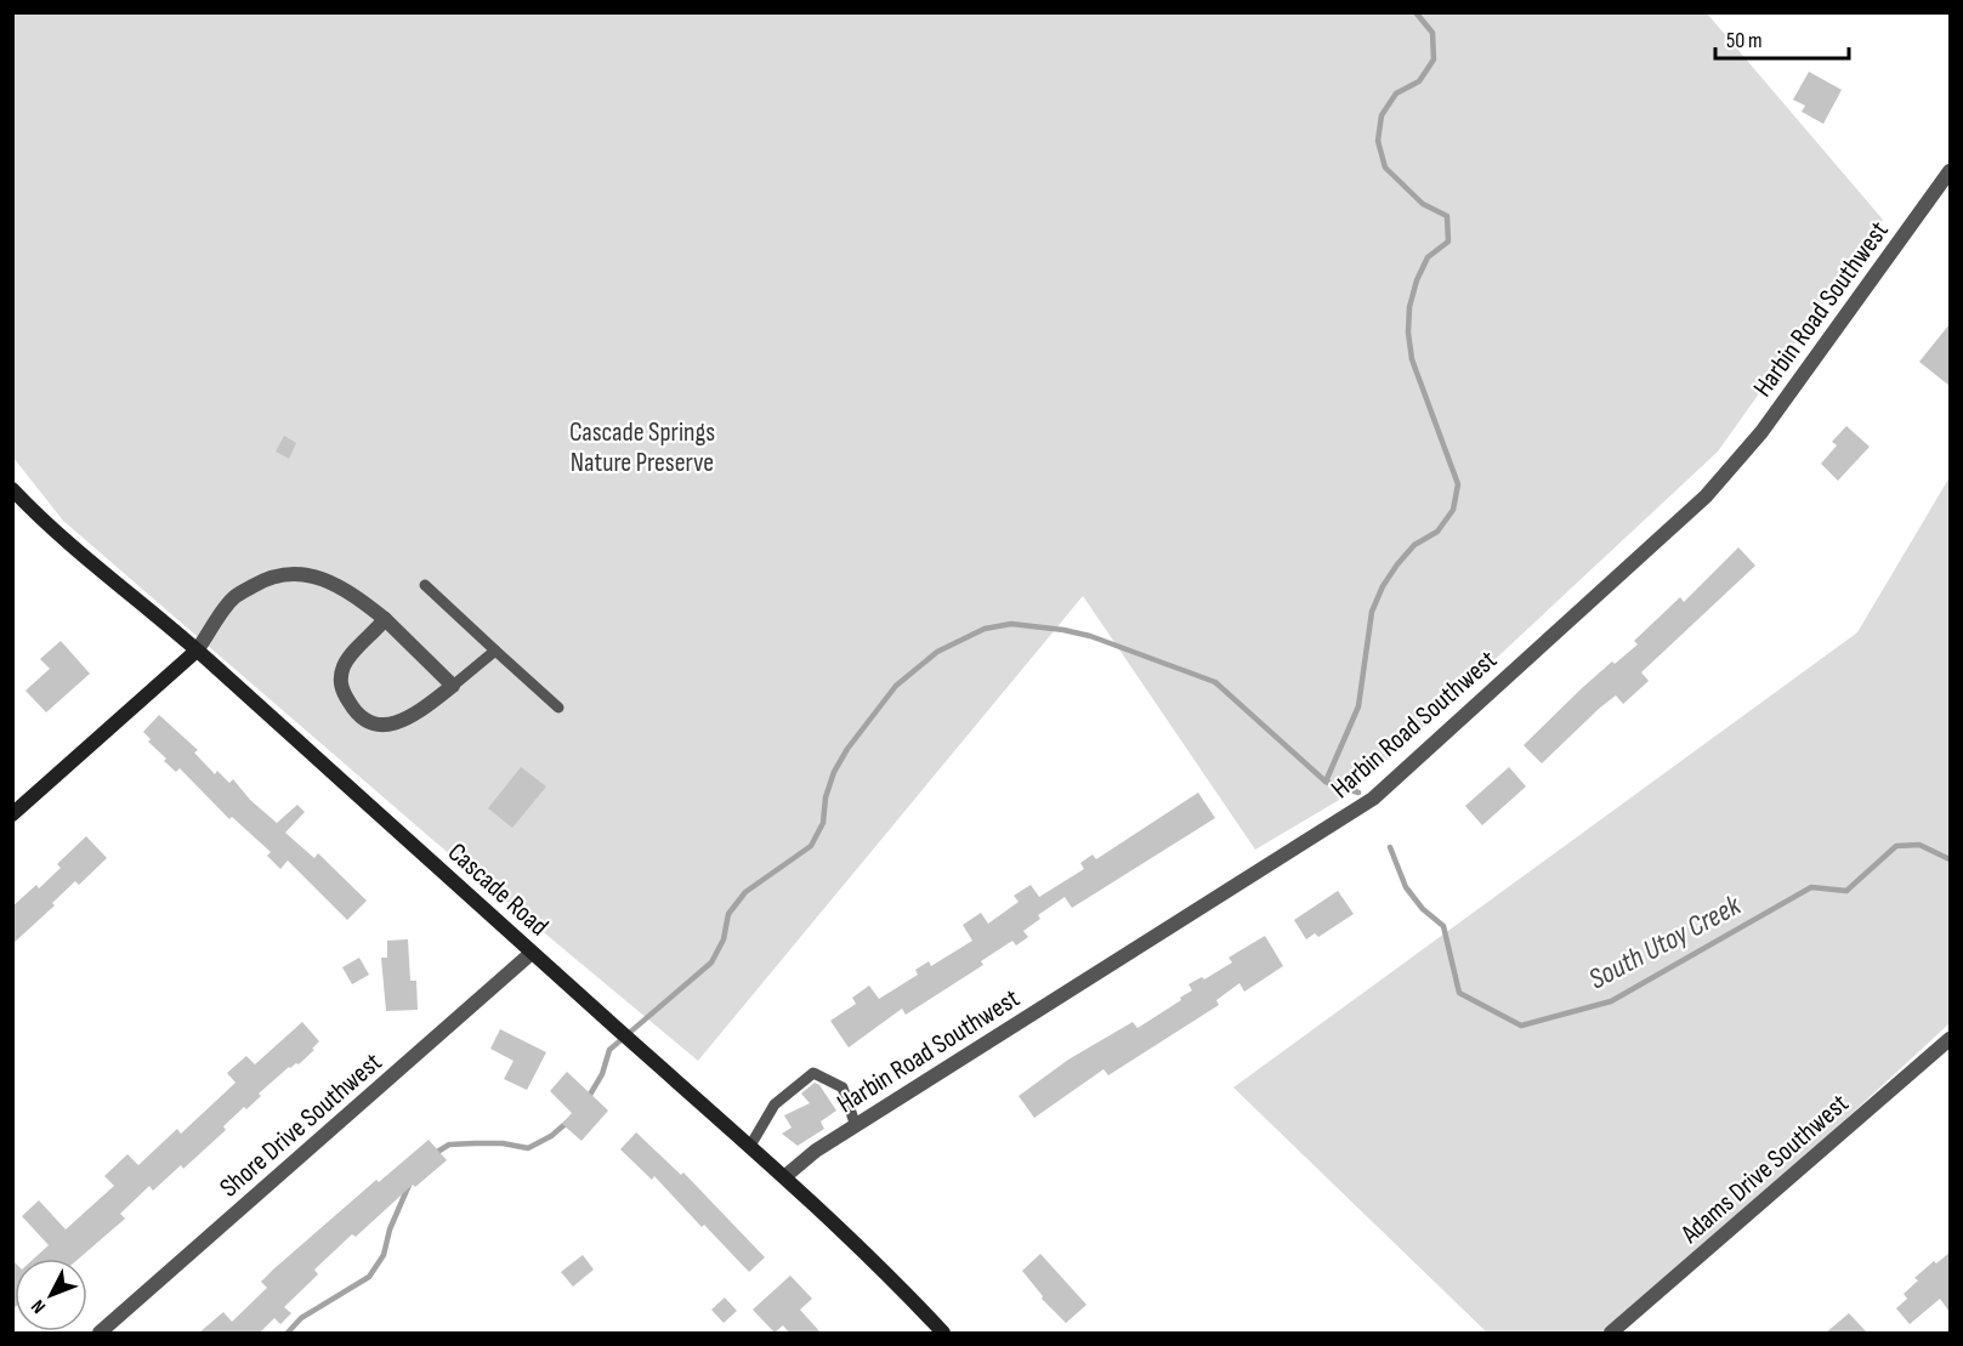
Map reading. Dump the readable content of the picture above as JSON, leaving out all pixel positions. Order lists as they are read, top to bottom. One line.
{"streets":{"main road":["Cascade Road"],"street":["Harbin Road Southwest","Shore Drive Southwest","Adams Drive Southwest"]},"crossings":[["Harbin Road Southwest","Cascade Road"],["Cascade Road","Shore Drive Southwest"]],"water":["South Utoy Creek"],"parks":["Cascade Springs Nature Preserve"],"scale_bar":"50 m","north":"bottom left"}
